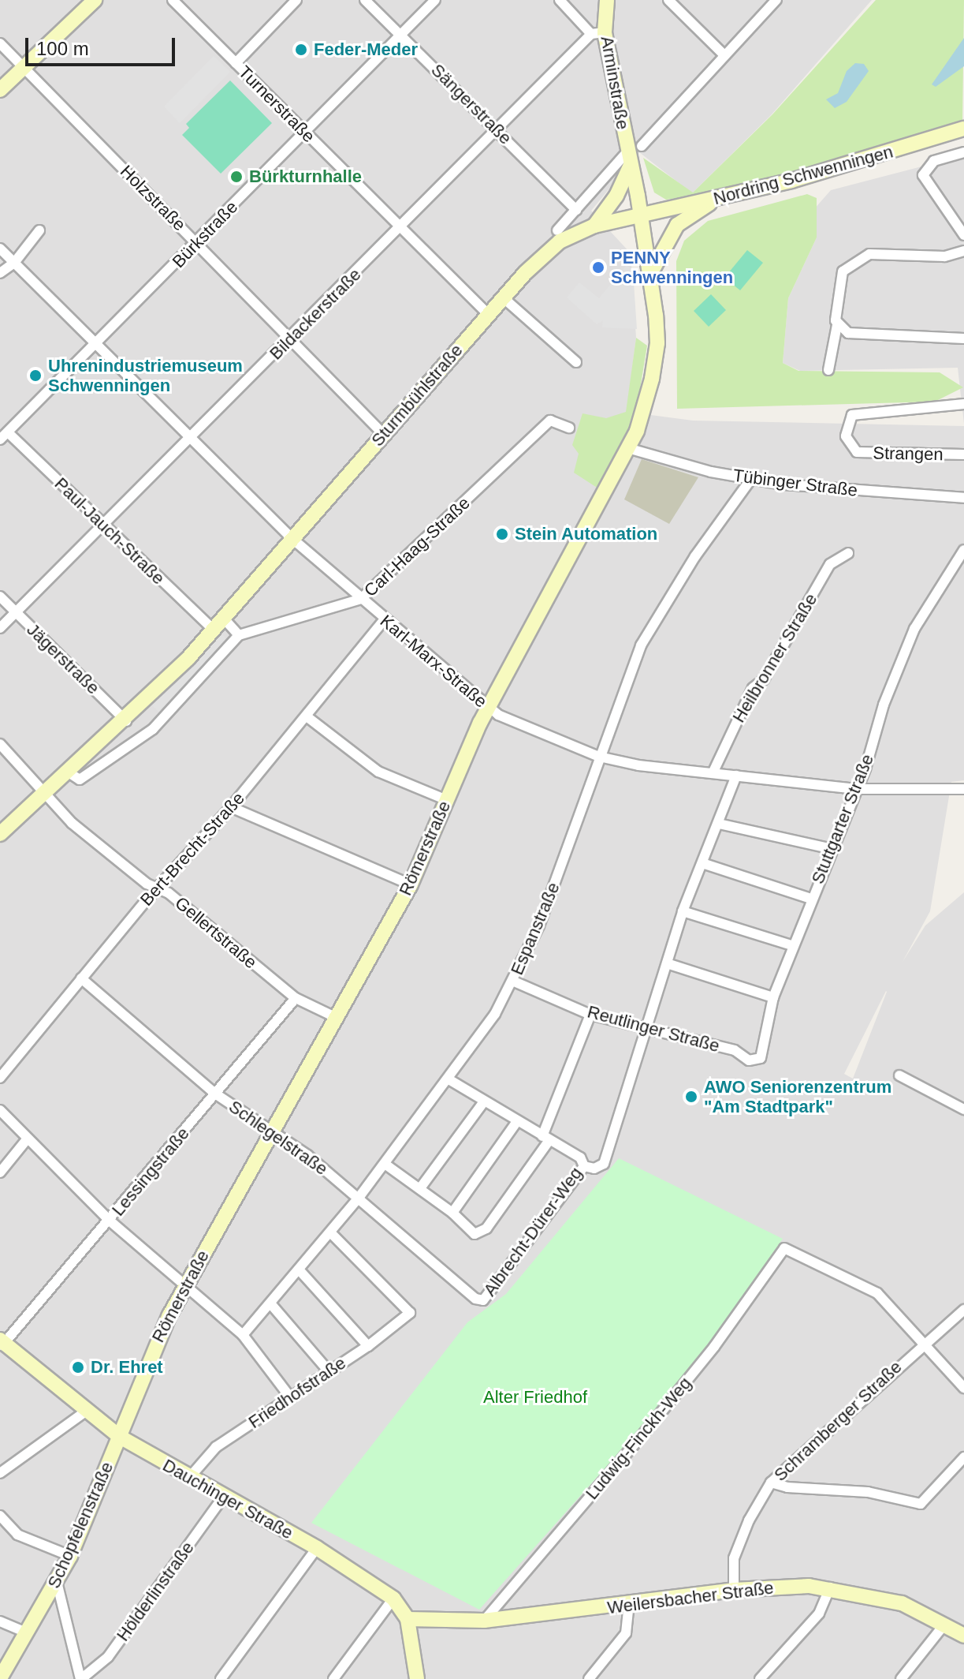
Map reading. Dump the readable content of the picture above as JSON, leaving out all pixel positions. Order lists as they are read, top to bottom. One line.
{"streets":{"street":["Arminstraße","Turnerstraße","Sängerstraße","Nordring Schwenningen","Holzstraße","Bürkstraße","Bildackerstraße","Sturmbühlstraße","Strangen","Tübinger Straße","Paul-Jauch-Straße","Carl-Haag-Straße","Heilbronner Straße","Jägerstraße","Karl-Marx-Straße","Stuttgarter Straße","Römerstraße","Bert-Brecht-Straße","Espanstraße","Gellertstraße","Reutlinger Straße","Schlegelstraße","Lessingstraße","Albrecht-Dürer-Weg","Friedhofstraße","Schramberger Straße","Ludwig-Finckh-Weg","Dauchinger Straße","Schopfelenstraße","Hölderlinstraße","Weilersbacher Straße"]},"crossings":[["Arminstraße","Nordring Schwenningen"],["Arminstraße","Bildackerstraße"],["Arminstraße","Sturmbühlstraße"],["Arminstraße","Römerstraße"],["Turnerstraße","Bürkstraße"],["Turnerstraße","Bildackerstraße"],["Turnerstraße","Sturmbühlstraße"],["Sängerstraße","Bürkstraße"],["Sängerstraße","Bildackerstraße"],["Nordring Schwenningen","Sturmbühlstraße"],["Nordring Schwenningen","Römerstraße"],["Holzstraße","Bürkstraße"],["Holzstraße","Bildackerstraße"],["Holzstraße","Sturmbühlstraße"],["Bürkstraße","Paul-Jauch-Straße"],["Bürkstraße","Karl-Marx-Straße"],["Bildackerstraße","Paul-Jauch-Straße"],["Bildackerstraße","Jägerstraße"],["Bildackerstraße","Karl-Marx-Straße"],["Sturmbühlstraße","Paul-Jauch-Straße"],["Sturmbühlstraße","Jägerstraße"],["Sturmbühlstraße","Karl-Marx-Straße"],["Sturmbühlstraße","Römerstraße"],["Sturmbühlstraße","Gellertstraße"],["Tübinger Straße","Römerstraße"],["Tübinger Straße","Espanstraße"],["Carl-Haag-Straße","Karl-Marx-Straße"],["Heilbronner Straße","Karl-Marx-Straße"],["Karl-Marx-Straße","Stuttgarter Straße"],["Karl-Marx-Straße","Römerstraße"],["Karl-Marx-Straße","Bert-Brecht-Straße"],["Karl-Marx-Straße","Espanstraße"],["Stuttgarter Straße","Reutlinger Straße"],["Römerstraße","Gellertstraße"],["Römerstraße","Schlegelstraße"],["Römerstraße","Dauchinger Straße"],["Römerstraße","Schopfelenstraße"],["Bert-Brecht-Straße","Gellertstraße"],["Bert-Brecht-Straße","Schlegelstraße"],["Espanstraße","Reutlinger Straße"],["Espanstraße","Schlegelstraße"],["Espanstraße","Albrecht-Dürer-Weg"],["Espanstraße","Friedhofstraße"],["Gellertstraße","Lessingstraße"],["Schlegelstraße","Lessingstraße"],["Schlegelstraße","Albrecht-Dürer-Weg"],["Lessingstraße","Dauchinger Straße"],["Friedhofstraße","Dauchinger Straße"],["Schramberger Straße","Ludwig-Finckh-Weg"],["Schramberger Straße","Weilersbacher Straße"],["Ludwig-Finckh-Weg","Weilersbacher Straße"],["Dauchinger Straße","Schopfelenstraße"],["Dauchinger Straße","Hölderlinstraße"],["Dauchinger Straße","Weilersbacher Straße"]],"parks":["Alter Friedhof"],"places":["Feder-Meder","Bürkturnhalle","PENNY Schwenningen","Uhrenindustriemuseum Schwenningen","Stein Automation","AWO Seniorenzentrum \"Am Stadtpark\"","Dr. Ehret"],"scale_bar":"100 m"}
